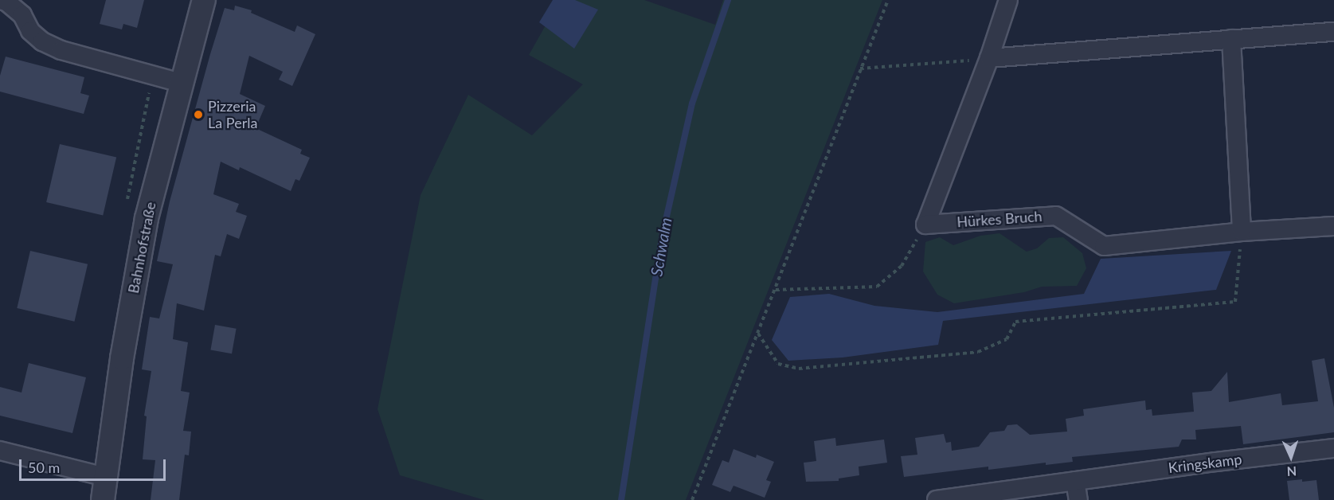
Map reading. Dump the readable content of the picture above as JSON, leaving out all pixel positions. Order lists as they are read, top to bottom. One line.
{"streets":{"street":["Hürkes Bruch","Bahnhofstraße","Kringskamp"]},"water":["Schwalm"],"places":["Pizzeria La Perla"],"scale_bar":"50 m","north":"bottom"}
